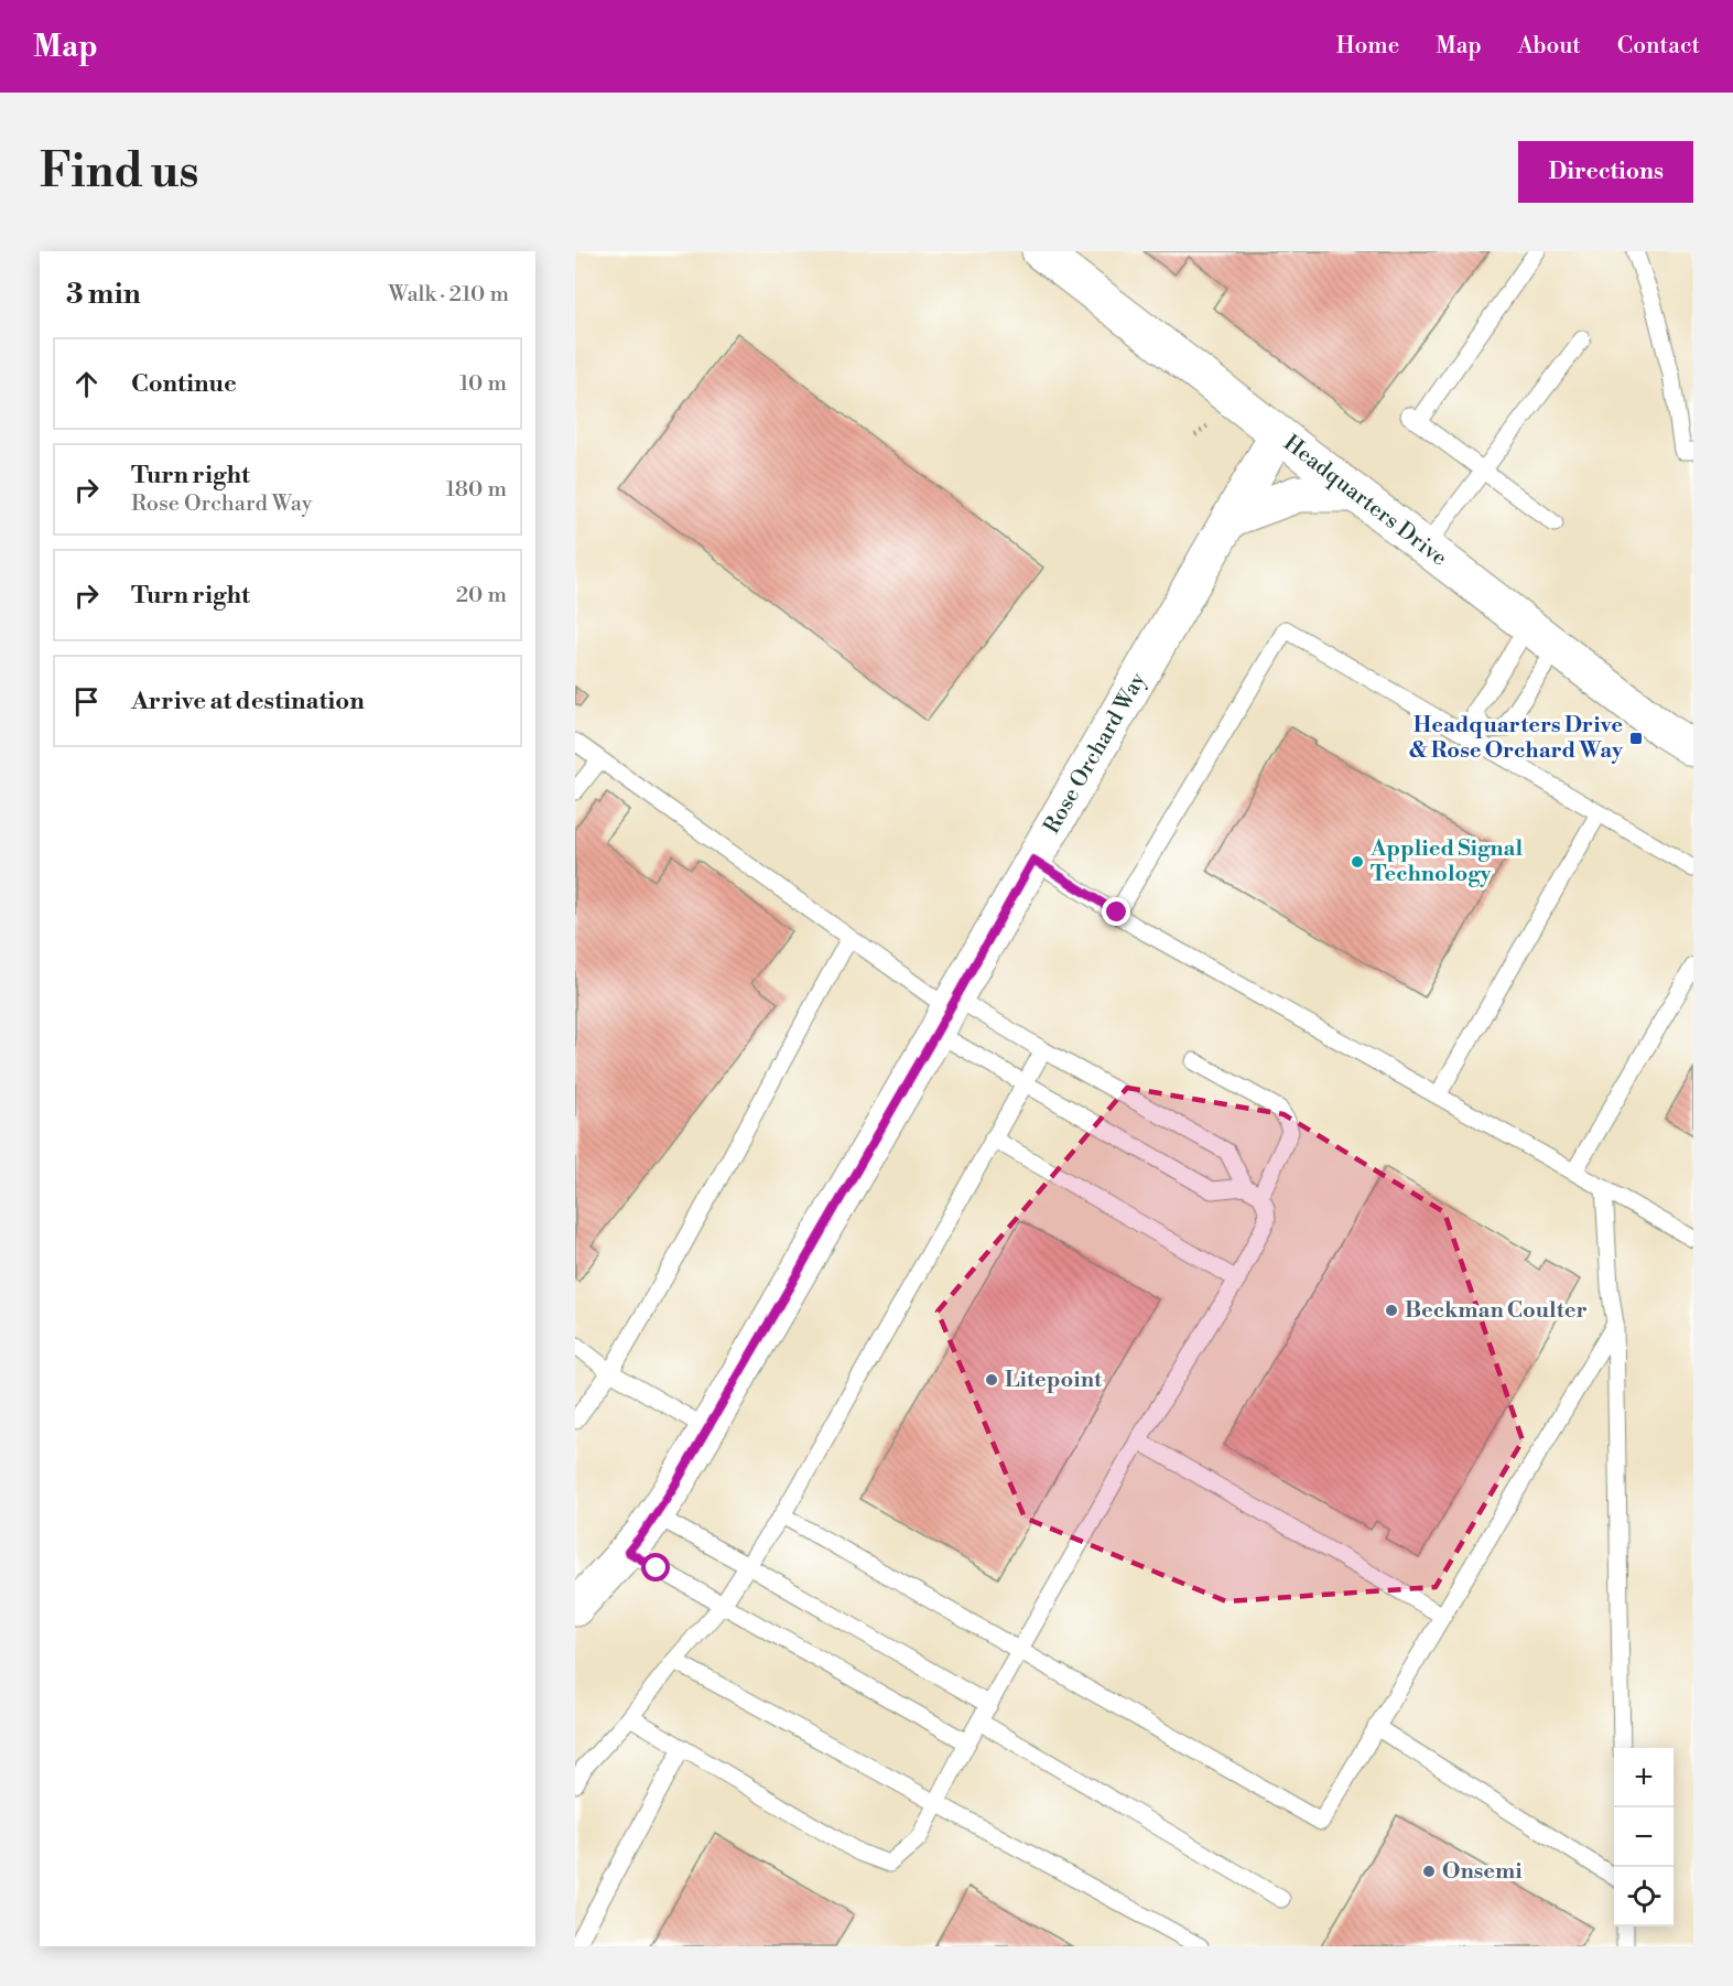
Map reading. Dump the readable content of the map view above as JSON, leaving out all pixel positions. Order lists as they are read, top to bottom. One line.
{"streets":{"street":["Headquarters Drive","Rose Orchard Way"]},"crossings":[["Headquarters Drive","Rose Orchard Way"]],"places":{"transit":["Headquarters Drive & Rose Orchard Way"],"other":["Applied Signal Technology","Beckman Coulter","Litepoint","Onsemi"]},"page":{"header":"Map","nav":["Home","Map","About","Contact"],"buttons":"Directions","title":"Find us","heading":["3 min","Walk · 210 m"],"list":[["Continue","10 m"],["Turn right","Rose Orchard Way","180 m"],["Turn right","20 m"],"Arrive at destination"],"map_buttons":["+","−"]}}
